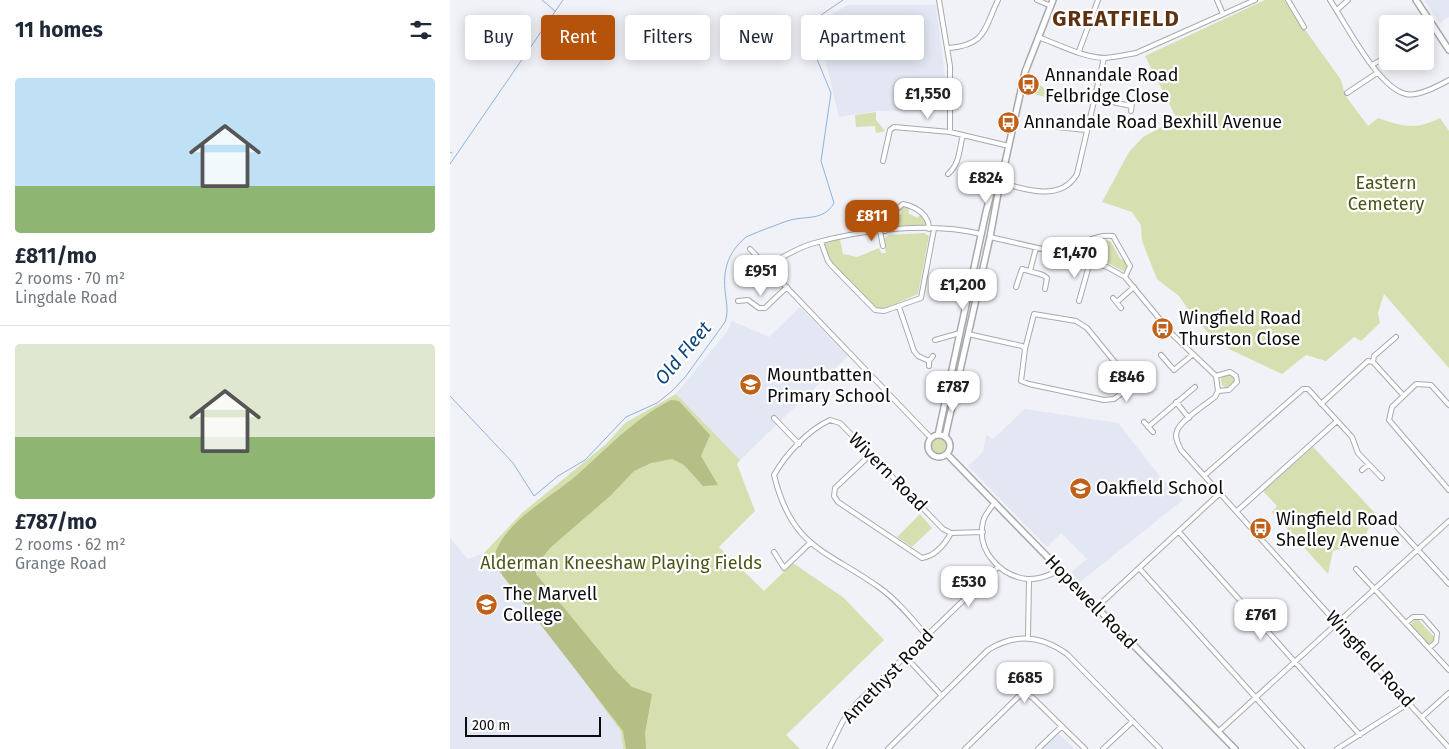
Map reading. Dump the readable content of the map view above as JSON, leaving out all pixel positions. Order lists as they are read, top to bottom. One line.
{"streets":{"street":["Wivern Road","Hopewell Road","Wingfield Road","Amethyst Road"]},"crossings":[["Wivern Road","Amethyst Road"]],"districts":["GREATFIELD"],"water":["Old Fleet"],"parks":["Eastern Cemetery","Alderman Kneeshaw Playing Fields"],"places":{"bus stop":["Annandale Road Felbridge Close","Annandale Road Bexhill Avenue","Wingfield Road Thurston Close","Wingfield Road Shelley Avenue"],"school or university":["Mountbatten Primary School","Oakfield School","The Marvell College"]},"scale_bar":"200 m","page":{"heading":"11 homes","chip":["Buy","Rent","Filters","New","Apartment"],"list":[{"name":"£811/mo","note":"2 rooms · 70 m² · Lingdale Road"},{"name":"£787/mo","note":"2 rooms · 62 m² · Grange Road"}],"price":["£1,550","£824","£811","£1,470","£951","£1,200","£846","£787","£530","£761","£685"],"scale":"200 m"}}
